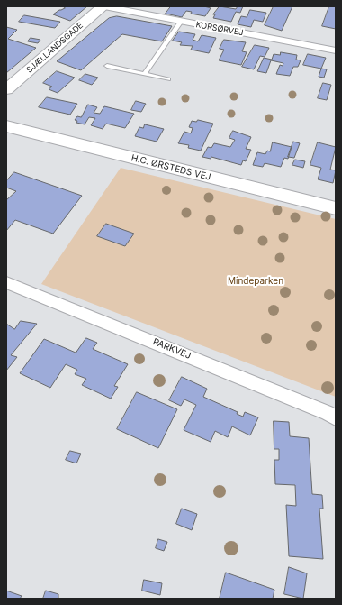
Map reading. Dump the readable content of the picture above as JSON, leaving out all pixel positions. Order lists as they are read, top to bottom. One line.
{"streets":{"street":["KORSØRVEJ","SJÆLLANDSGADE","H.C. ØRSTEDS VEJ","PARKVEJ"]},"crossings":[["KORSØRVEJ","SJÆLLANDSGADE"]],"parks":["Mindeparken"]}
